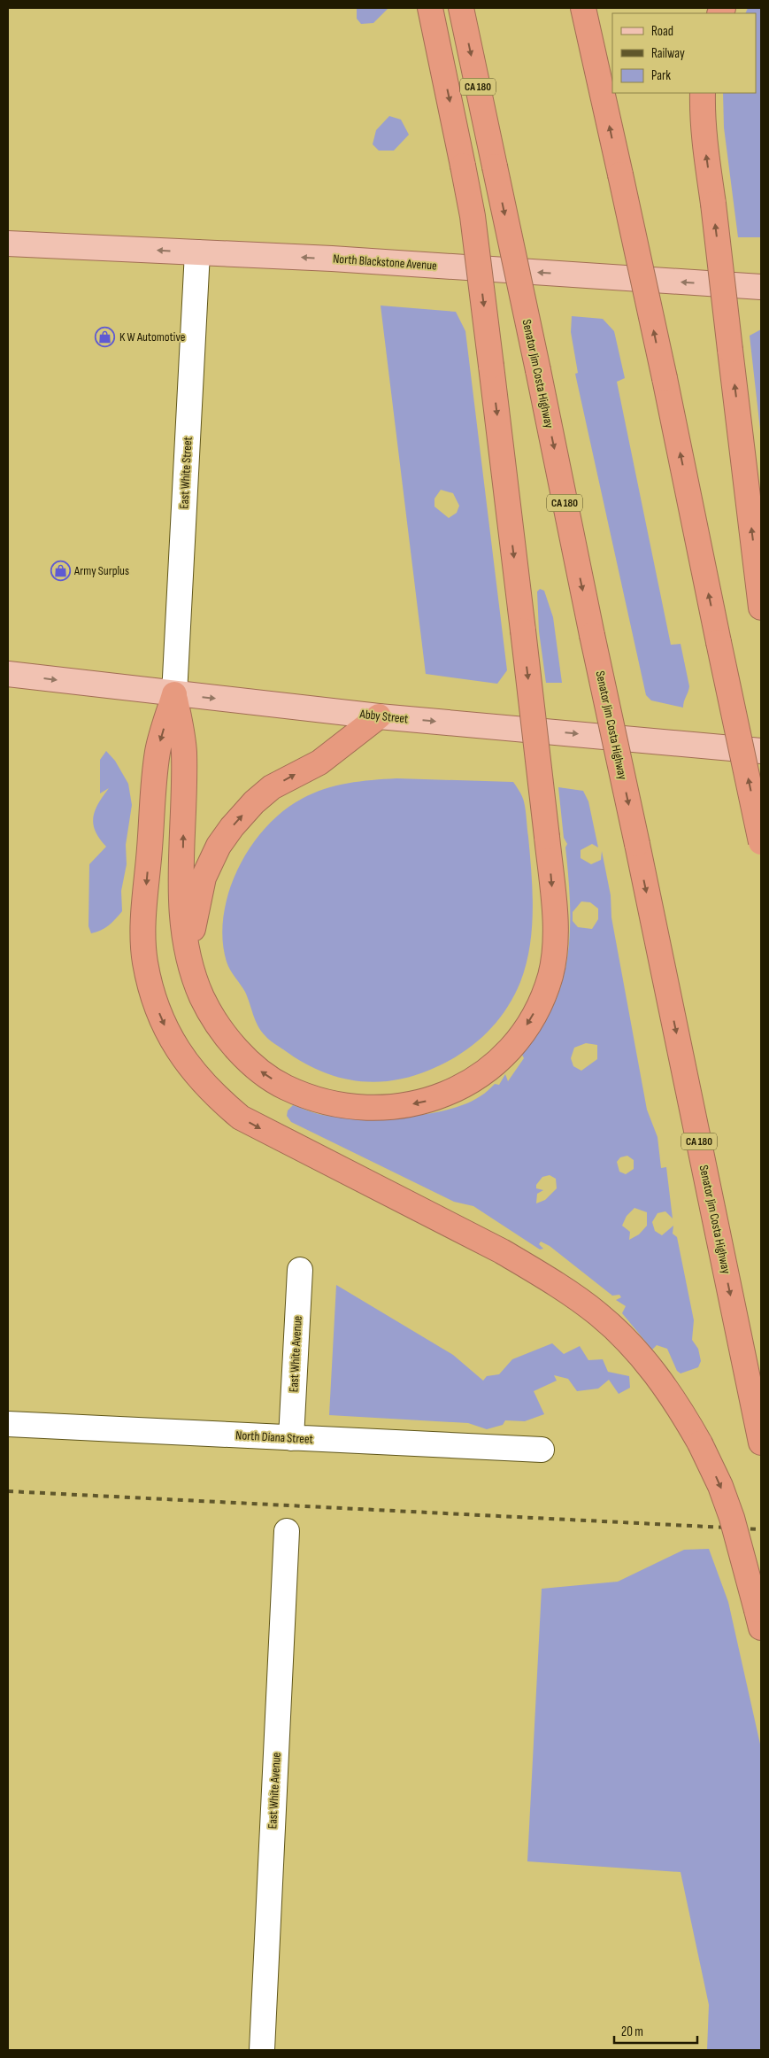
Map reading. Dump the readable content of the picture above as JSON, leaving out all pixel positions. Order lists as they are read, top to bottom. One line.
{"streets":{"highway":["CA 180","Senator Jim Costa Highway"],"main road":["North Blackstone Avenue","Abby Street"],"street":["East White Street","East White Avenue","North Diana Street"]},"crossings":[["North Blackstone Avenue","East White Street"],["East White Street","Abby Street"],["East White Avenue","North Diana Street"]],"one_way":["North Blackstone Avenue","Abby Street"],"places":{"shop":["K W Automotive","Army Surplus"]},"legend":["Road","Railway","Park"],"scale_bar":"20 m"}
